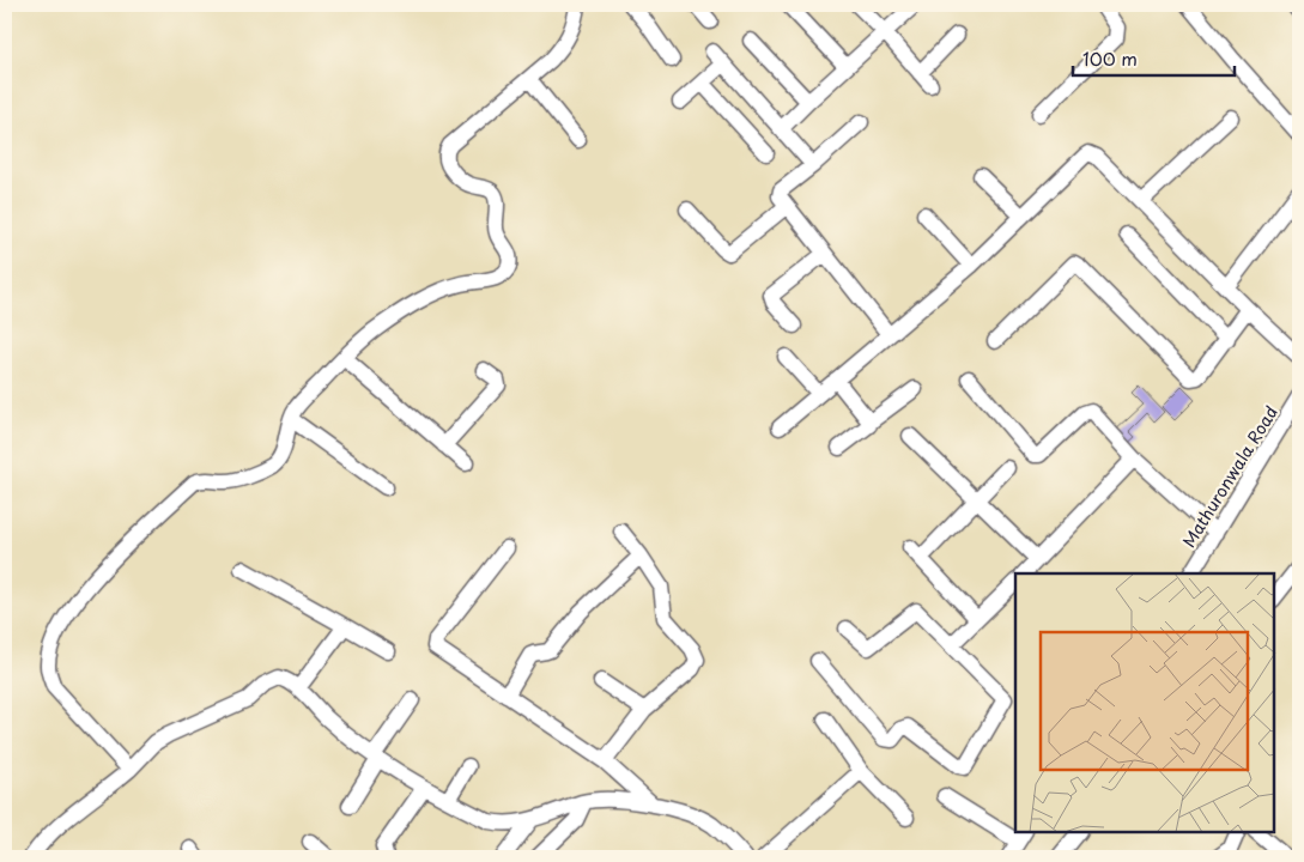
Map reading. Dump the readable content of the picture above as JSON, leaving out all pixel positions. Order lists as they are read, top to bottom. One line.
{"streets":{"street":["Mathuronwala Road"]},"scale_bar":"100 m"}
